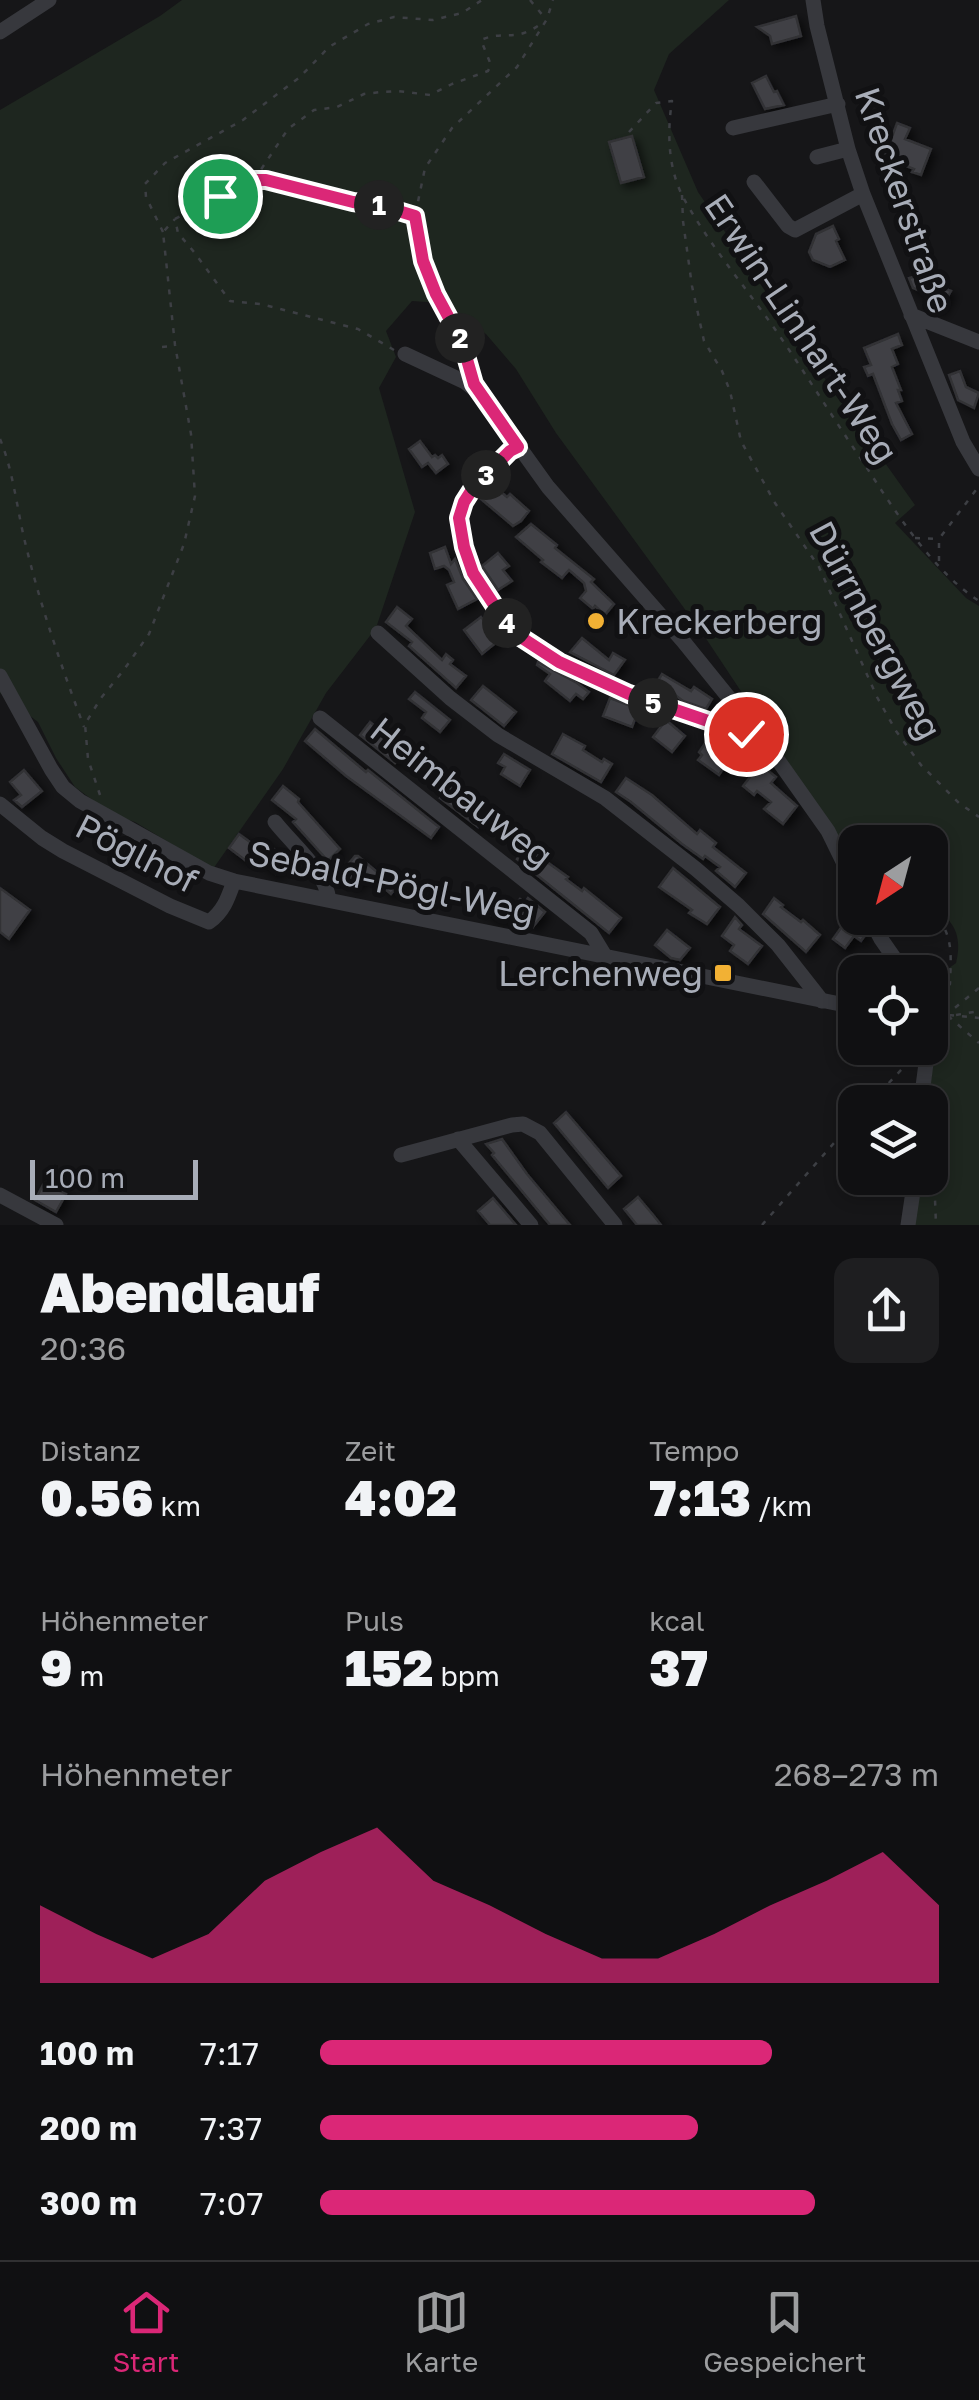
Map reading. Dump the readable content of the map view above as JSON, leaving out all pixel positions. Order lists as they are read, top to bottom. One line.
{"streets":{"street":["Kreckerstraße","Heimbauweg","Pöglhof","Sebald-Pögl-Weg"],"path":["Erwin-Linhart-Weg","Dürrnbergweg"]},"crossings":[["Erwin-Linhart-Weg","Dürrnbergweg"],["Heimbauweg","Sebald-Pögl-Weg"],["Pöglhof","Sebald-Pögl-Weg"]],"places":{"other":["Kreckerberg"],"transit":["Lerchenweg"]},"scale_bar":"100 m","north":"bottom left","page":{"pins":["1","2","3","4","5"],"scale":"100 m","heading":["Abendlauf","20:36"],"stats":[["Distanz","0.56 km"],["Zeit","4:02"],["Tempo","7:13 /km"],["Höhenmeter","9 m"],["Puls","152 bpm"],["kcal","37"]],"chart":["Höhenmeter","268–273 m"],"list":[{"name":"100 m","note":"7:17"},{"name":"200 m","note":"7:37"},{"name":"300 m","note":"7:07"}],"tabs":["Start","Karte","Gespeichert"]}}
